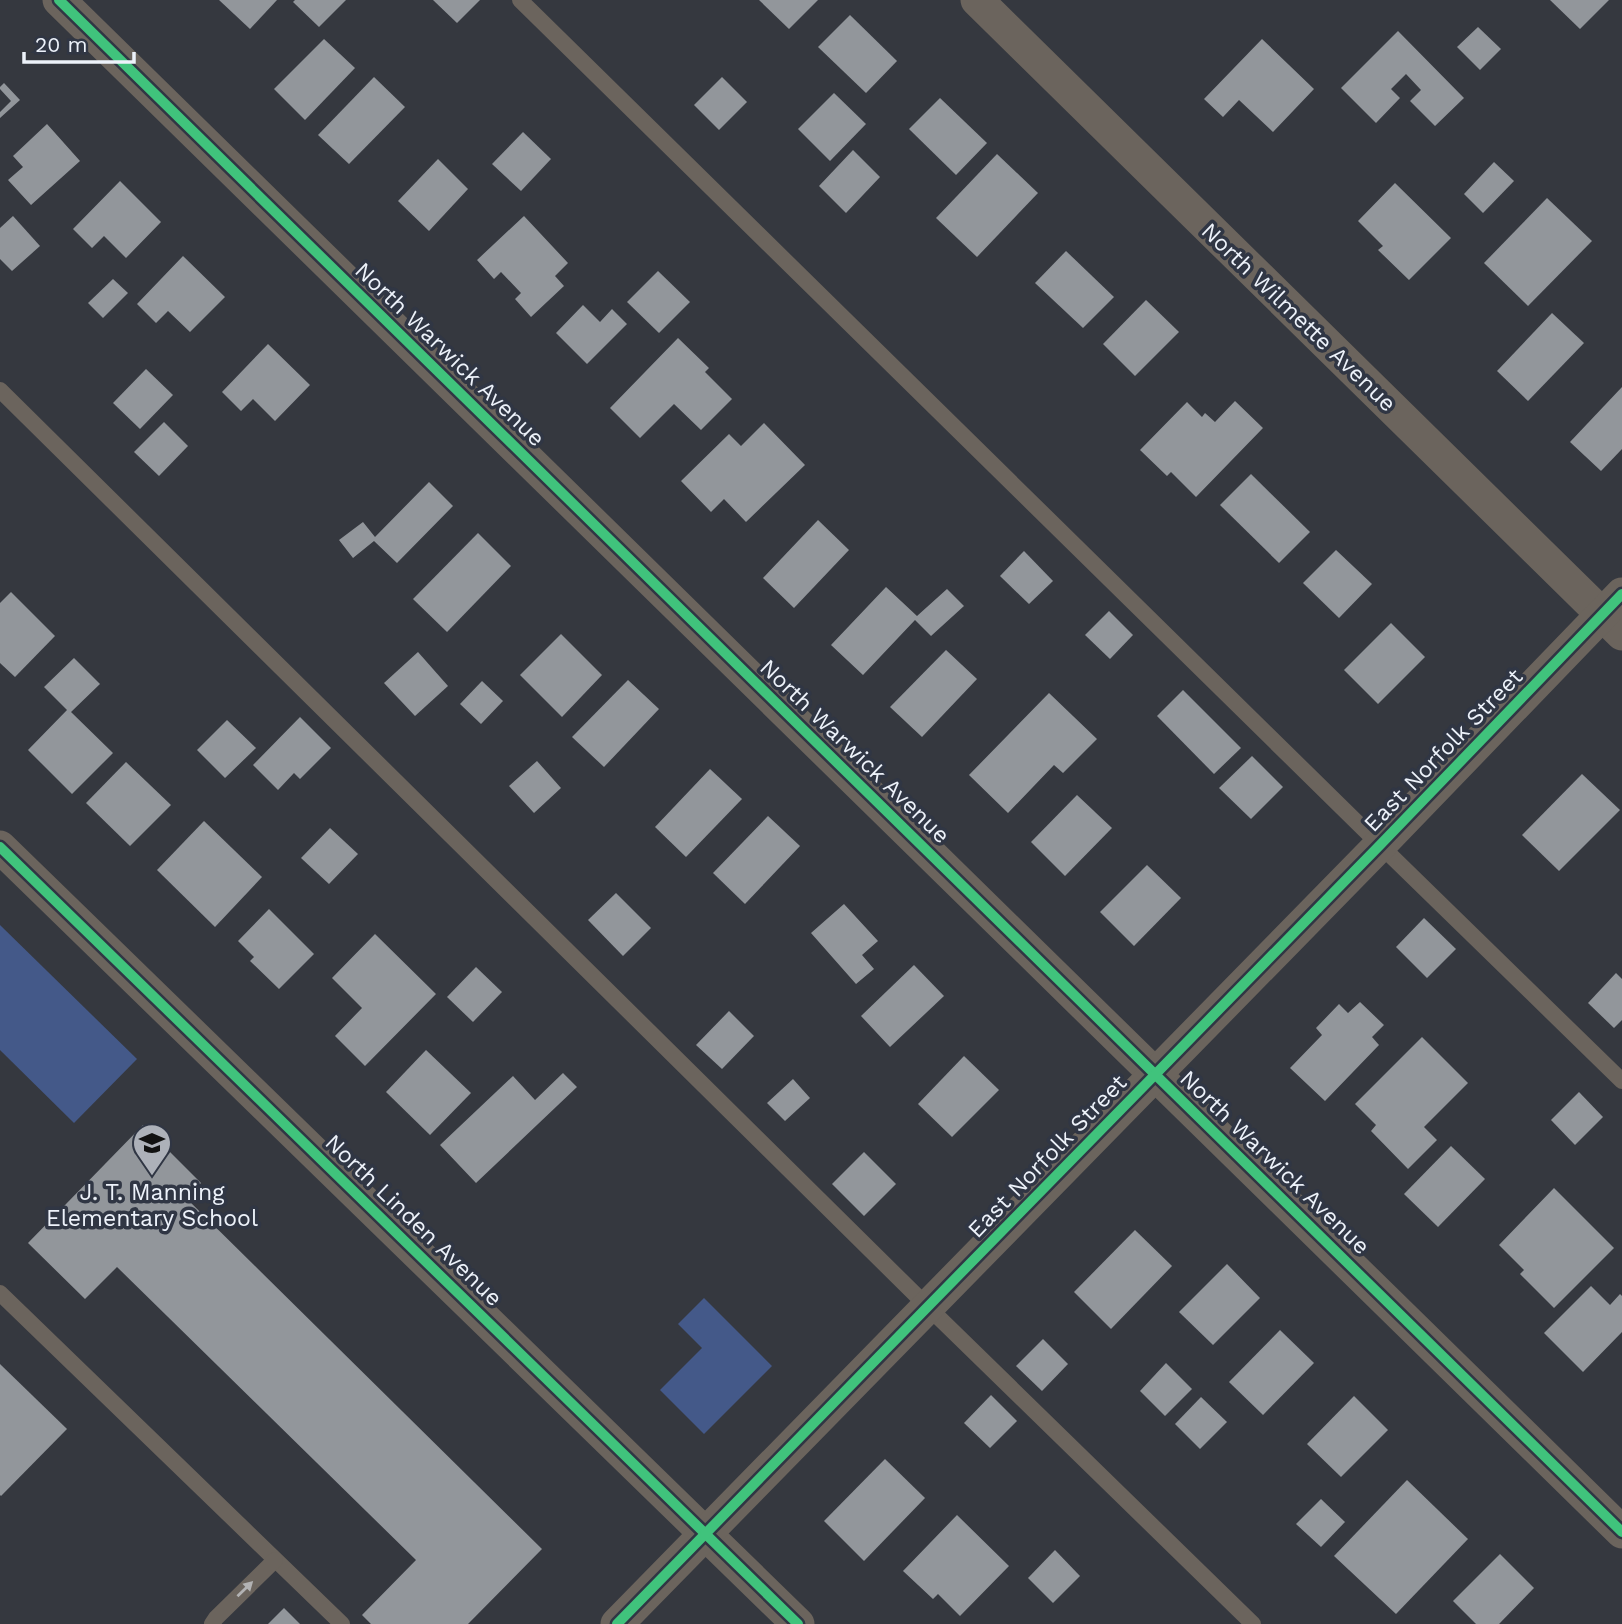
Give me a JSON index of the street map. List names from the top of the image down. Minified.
{"streets":{"street":["North Wilmette Avenue","North Warwick Avenue","East Norfolk Street","North Linden Avenue"]},"crossings":[["North Wilmette Avenue","East Norfolk Street"],["North Warwick Avenue","East Norfolk Street"],["East Norfolk Street","North Linden Avenue"]],"places":{"school or university":["J. T. Manning Elementary School"]},"scale_bar":"20 m"}
